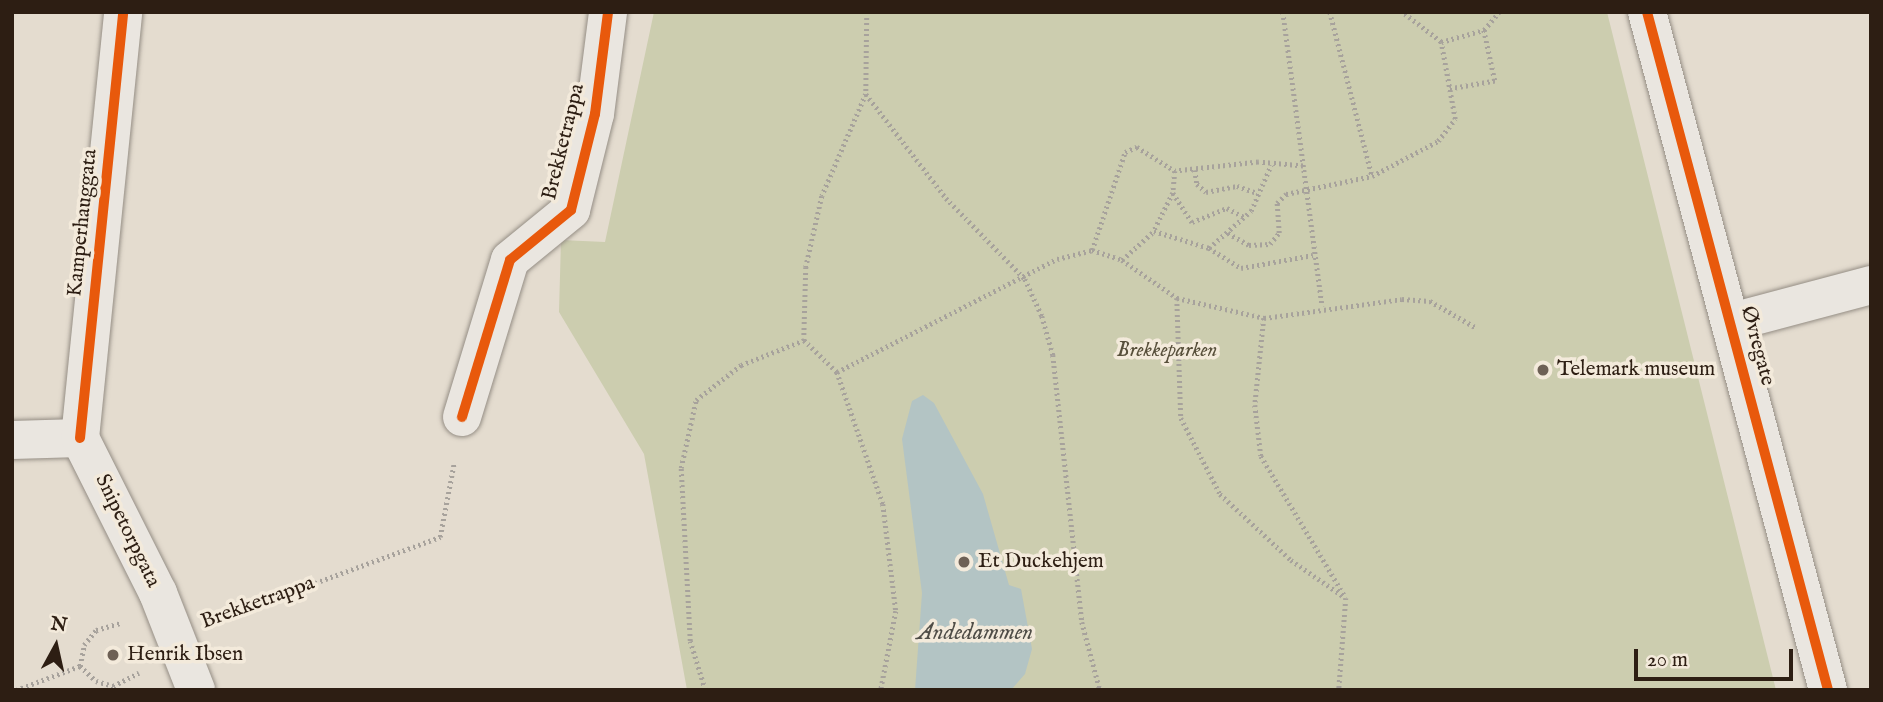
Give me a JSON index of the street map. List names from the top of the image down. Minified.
{"streets":{"street":["Brekketrappa","Kamperhauggata","Øvregate","Snipetorpgata"]},"crossings":[["Brekketrappa","Snipetorpgata"],["Kamperhauggata","Snipetorpgata"]],"water":["Andedammen"],"parks":["Brekkeparken"],"places":["Telemark museum","Et Duckehjem","Henrik Ibsen"],"scale_bar":"20 m","north":"top"}
